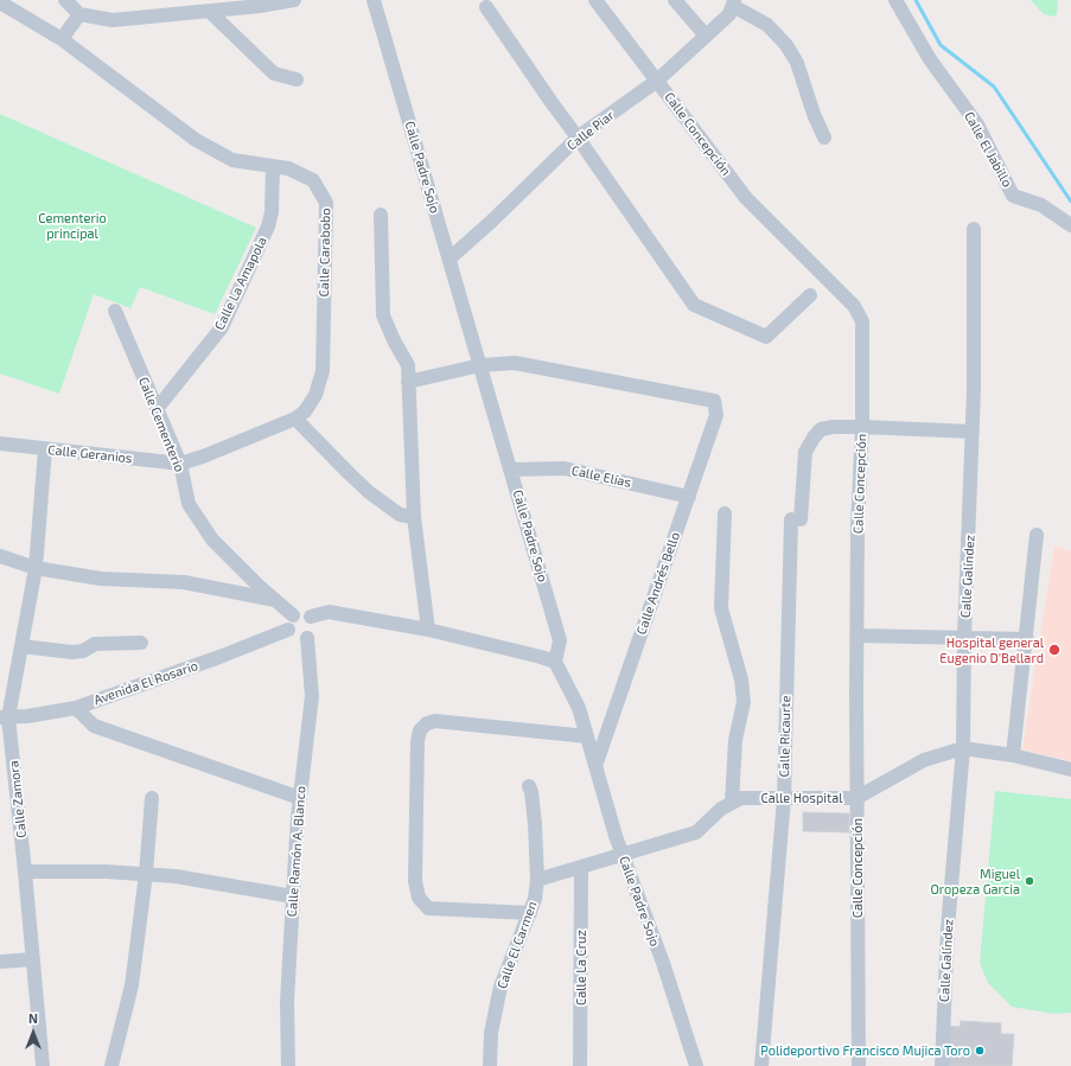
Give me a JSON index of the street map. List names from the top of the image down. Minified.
{"streets":{"street":["Calle Piar","Calle Concepción","Calle El Jabillo","Calle Padre Sojo","Calle Carabobo","Calle La Amapola","Calle Cementerio","Calle Geranios","Calle Elías","Calle Galíndez","Calle Andrés Bello","Avenida El Rosario","Calle Ricaurte","Calle Hospital","Calle Zamora","Calle Ramón A. Blanco","Calle El Carmen","Calle La Cruz"]},"crossings":[["Calle Piar","Calle Concepción"],["Calle Piar","Calle Padre Sojo"],["Calle Concepción","Calle Ricaurte"],["Calle Concepción","Calle Hospital"],["Calle Padre Sojo","Calle Elías"],["Calle Padre Sojo","Calle Andrés Bello"],["Calle Padre Sojo","Calle Hospital"],["Calle Carabobo","Calle La Amapola"],["Calle Carabobo","Calle Cementerio"],["Calle Carabobo","Calle Geranios"],["Calle La Amapola","Calle Cementerio"],["Calle Cementerio","Calle Geranios"],["Calle Cementerio","Avenida El Rosario"],["Calle Cementerio","Calle Ramón A. Blanco"],["Calle Geranios","Calle Zamora"],["Calle Elías","Calle Andrés Bello"],["Calle Galíndez","Calle Ricaurte"],["Calle Galíndez","Calle Hospital"],["Avenida El Rosario","Calle Zamora"],["Avenida El Rosario","Calle Ramón A. Blanco"],["Calle Ricaurte","Calle Hospital"],["Calle Hospital","Calle El Carmen"],["Calle Hospital","Calle La Cruz"]],"parks":["Cementerio principal"],"places":["Hospital general Eugenio D'Bellard","Miguel Oropeza Garcia","Polideportivo Francisco Mujica Toro"],"north":"top"}
